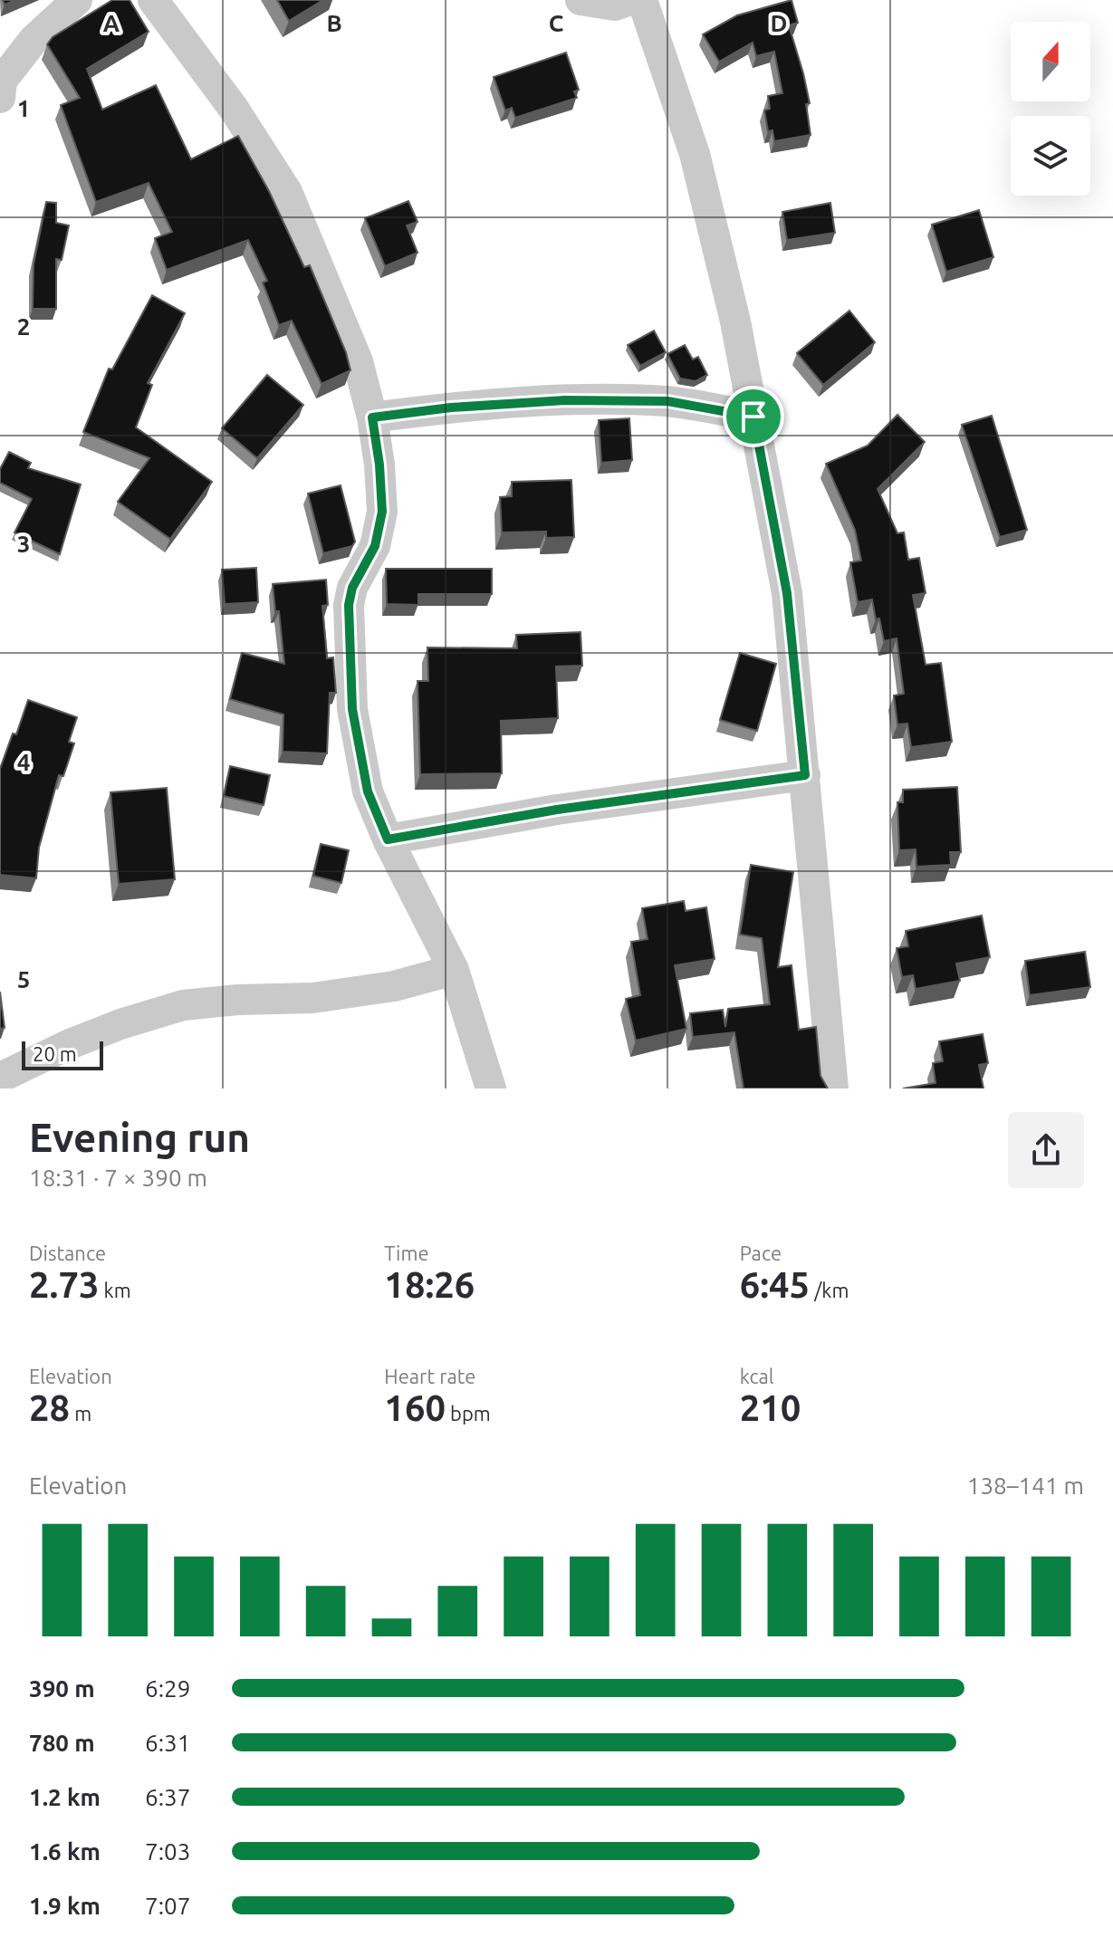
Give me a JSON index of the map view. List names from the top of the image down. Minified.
{"scale_bar":"20 m","north":"top","page":{"scale":"20 m","heading":["Evening run","18:31 · 7 × 390 m"],"stats":[["Distance","2.73 km"],["Time","18:26"],["Pace","6:45 /km"],["Elevation","28 m"],["Heart rate","160 bpm"],["kcal","210"]],"chart":["Elevation","138–141 m"],"list":[{"name":"390 m","note":"6:29"},{"name":"780 m","note":"6:31"},{"name":"1.2 km","note":"6:37"},{"name":"1.6 km","note":"7:03"},{"name":"1.9 km","note":"7:07"}]},"grid":{"columns":["A","B","C","D"],"rows":["1","2","3","4","5"]}}
